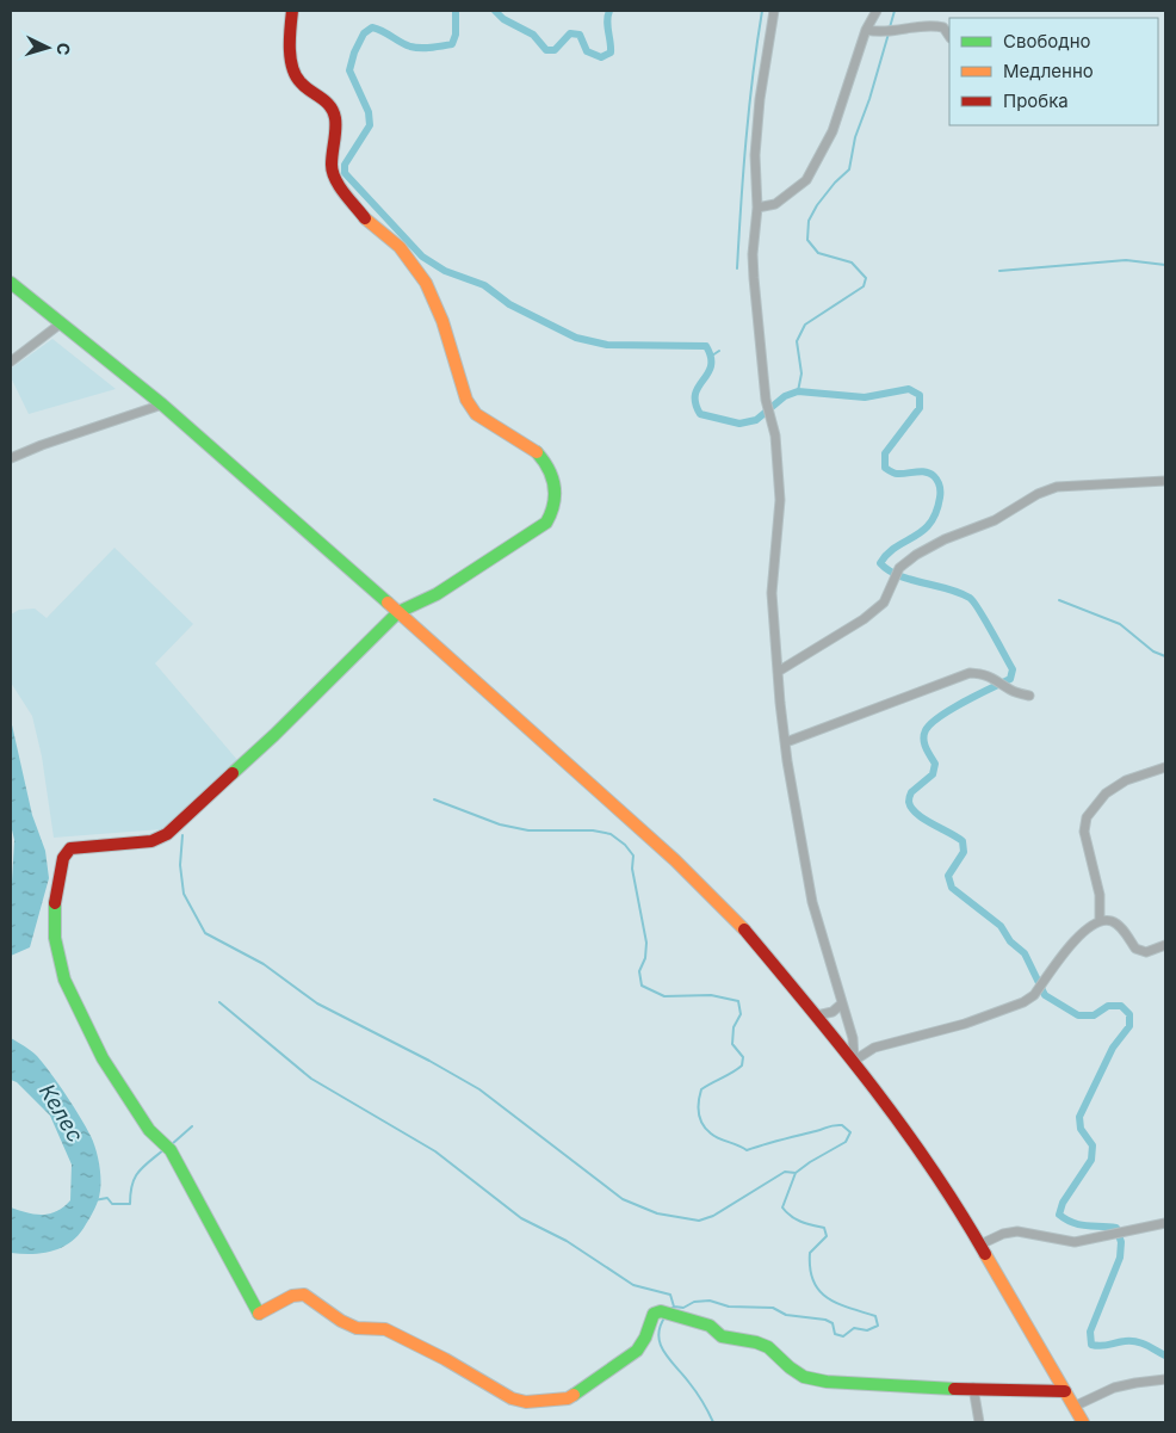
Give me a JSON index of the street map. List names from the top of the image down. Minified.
{"water":["Келес"],"legend":["Свободно","Медленно","Пробка"],"north":"right"}
